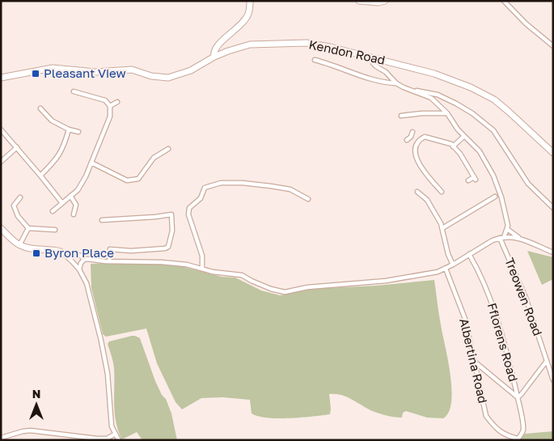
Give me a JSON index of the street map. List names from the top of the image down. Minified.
{"streets":{"main road":["Kendon Road"],"street":["Treowen Road","Fflorens Road","Albertina Road"]},"crossings":[["Fflorens Road","Albertina Road"]],"places":{"transit":["Pleasant View","Byron Place"]},"north":"top"}
